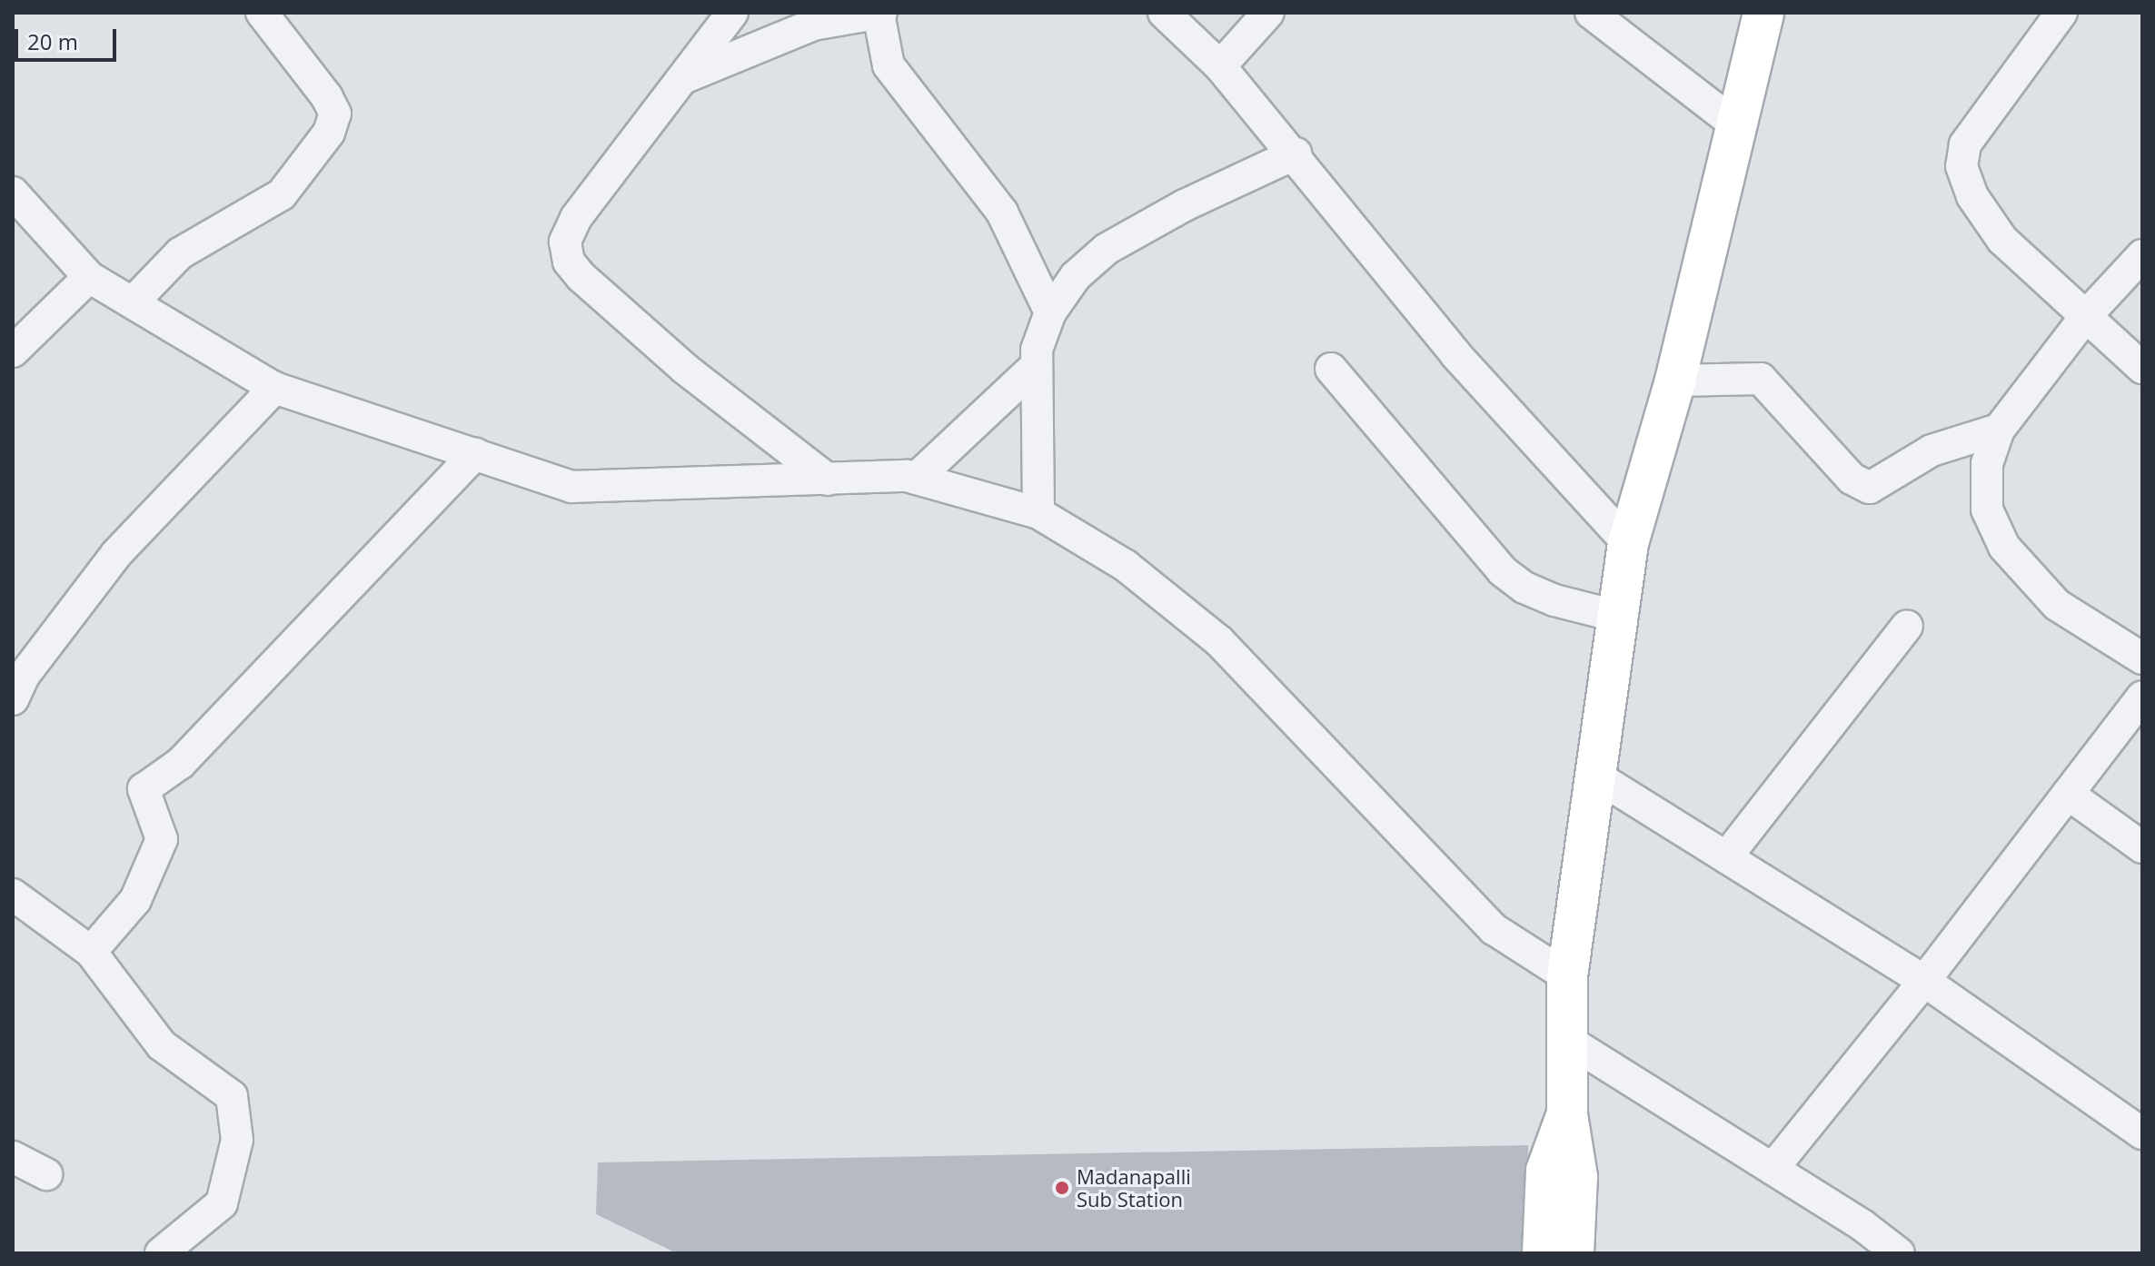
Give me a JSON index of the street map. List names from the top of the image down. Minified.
{"places":["Madanapalli Sub Station"],"scale_bar":"20 m"}
